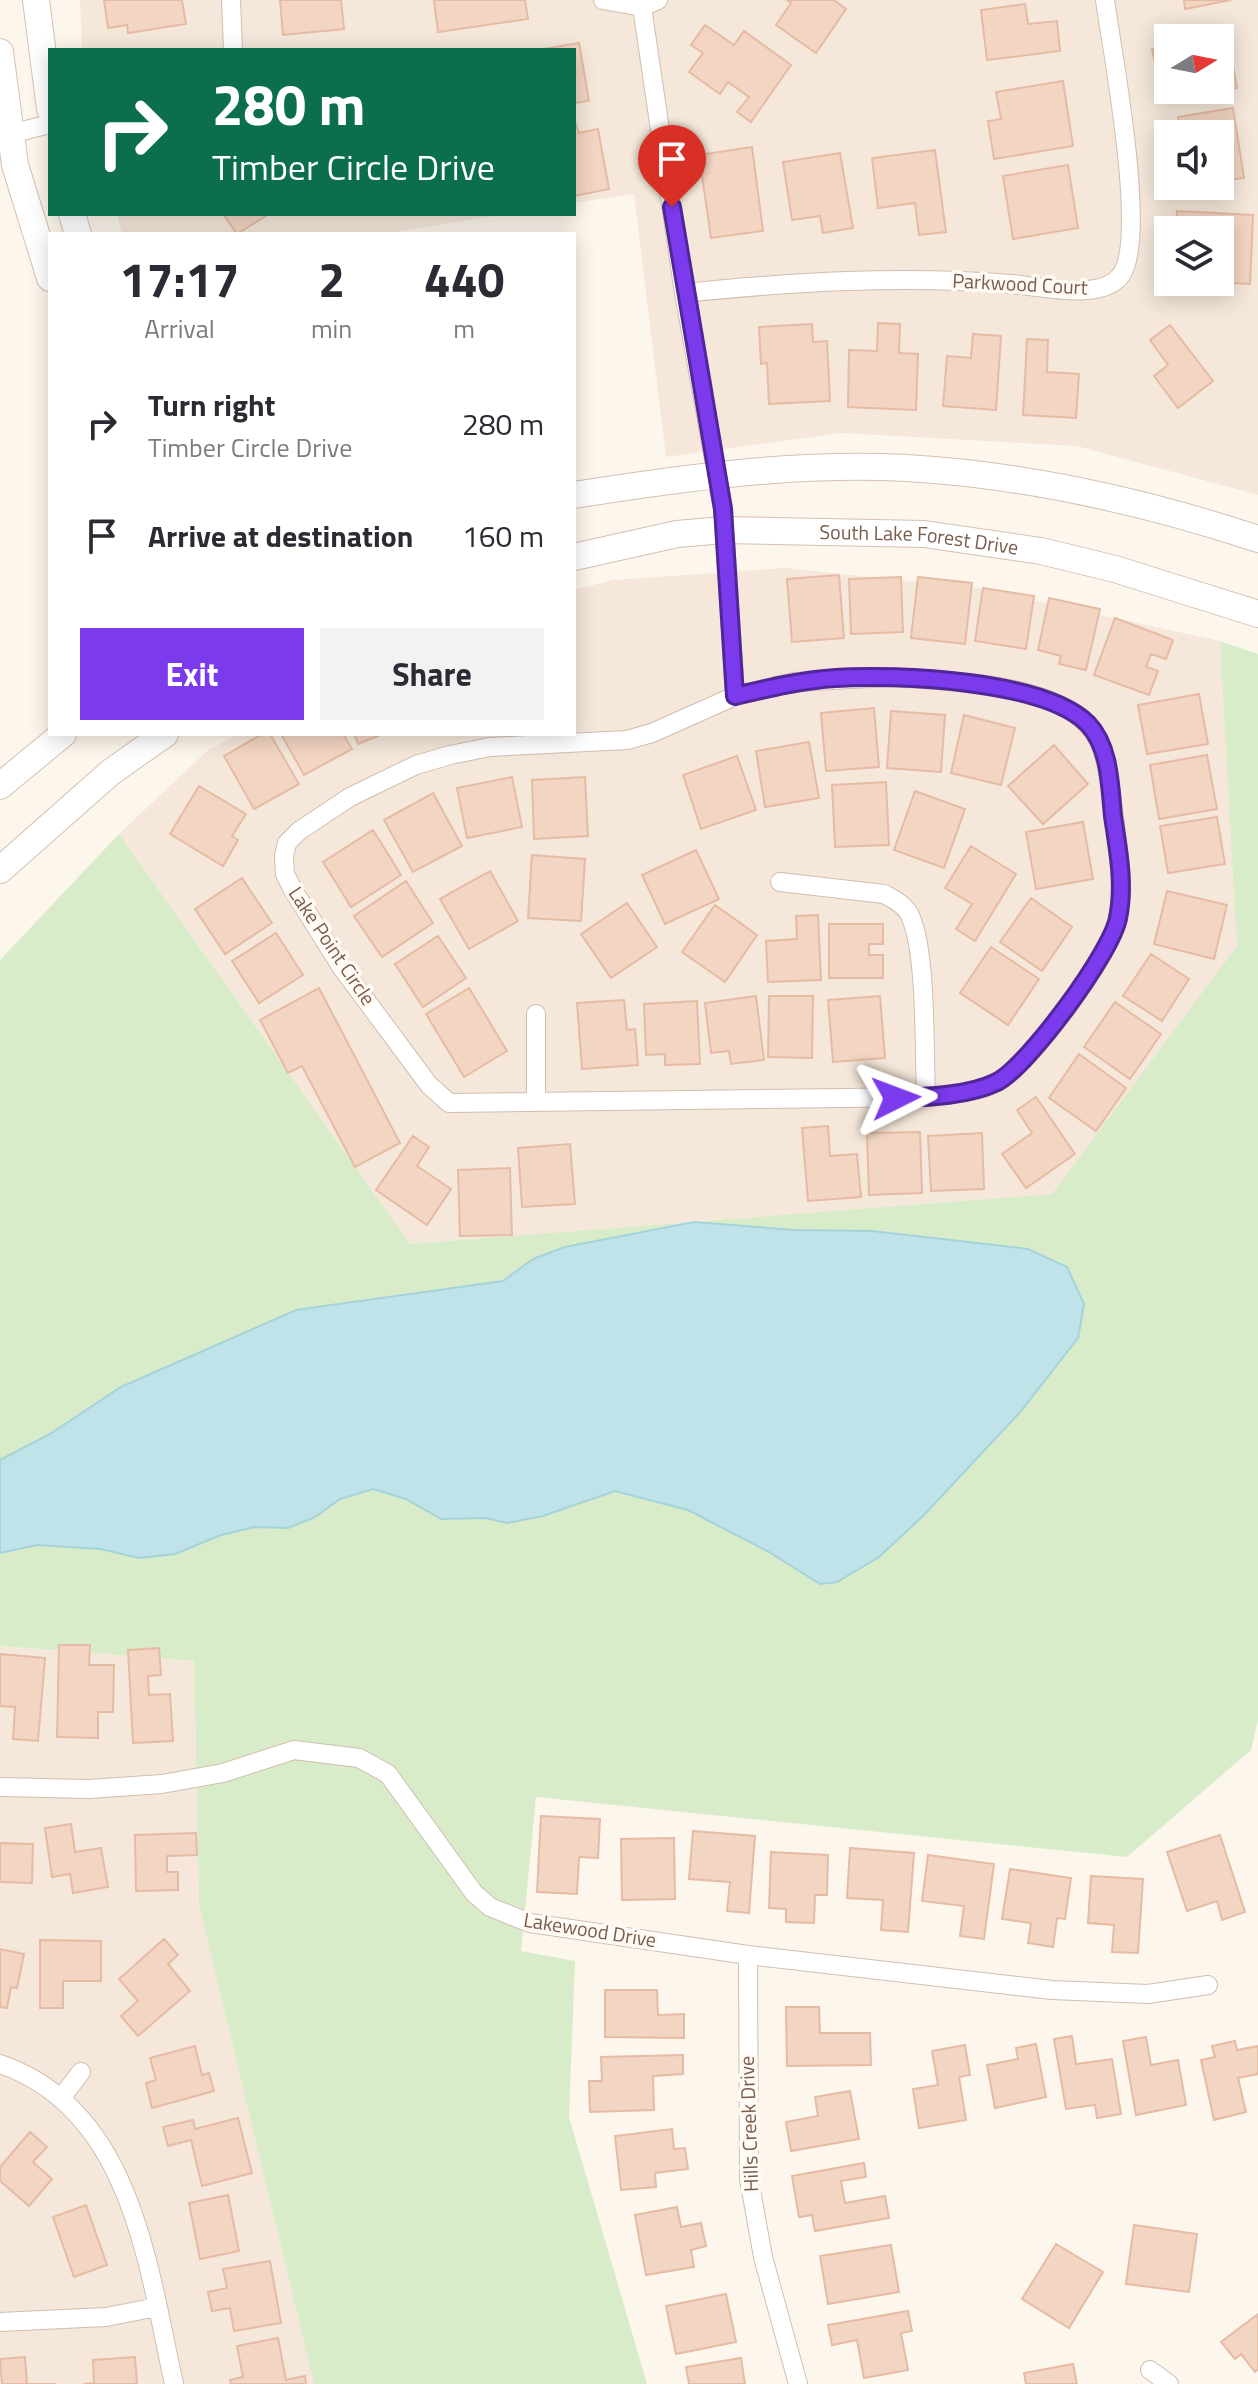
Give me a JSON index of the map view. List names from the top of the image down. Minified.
{"streets":{"main road":["South Lake Forest Drive"],"street":["Parkwood Court","Lake Point Circle","Lakewood Drive","Hills Creek Drive"]},"crossings":[["Lakewood Drive","Hills Creek Drive"]],"north":"right","page":{"turn":["280 m","Timber Circle Drive"],"eta":["17:17","Arrival","2","min","440","m"],"list":[{"name":"Turn right","note":"Timber Circle Drive","value":"280 m"},{"name":"Arrive at destination","value":"160 m"}],"buttons":["Exit","Share"]}}
